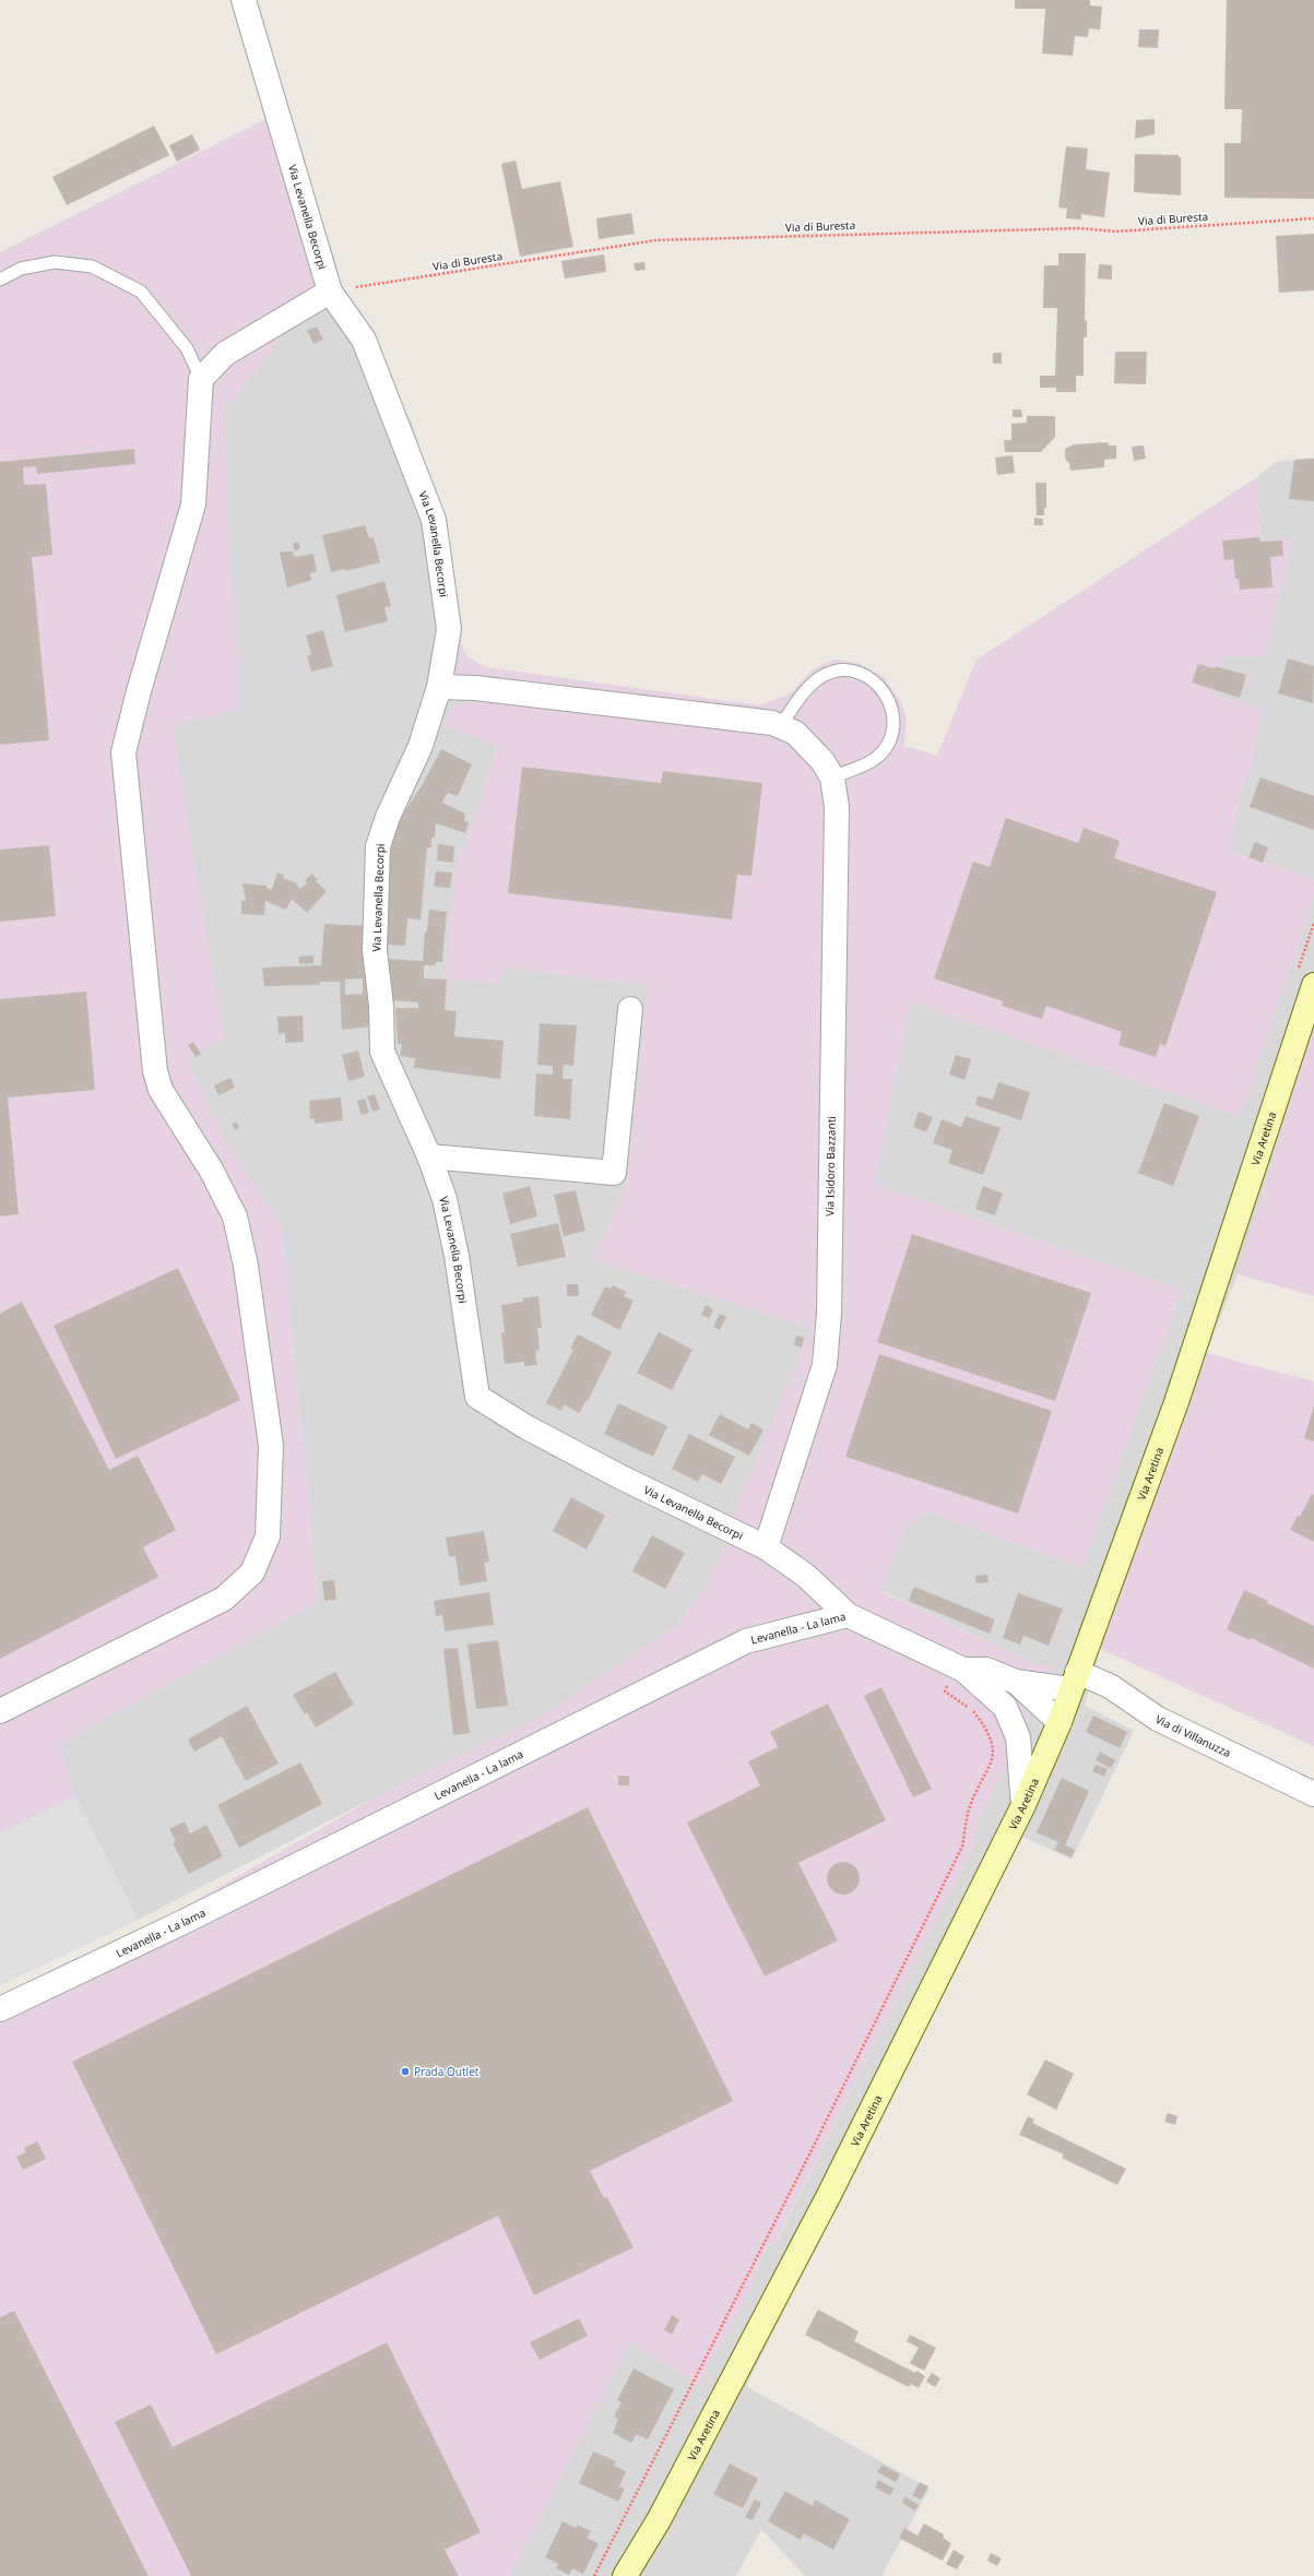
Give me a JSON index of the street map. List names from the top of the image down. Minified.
{"streets":{"street":["Via Levanella Becorpi","Via Aretina","Via Isidoro Bazzanti","Levanella - La lama","Via di Villanuzza"],"path":["Via di Buresta"]},"crossings":[["Via Levanella Becorpi","Via di Buresta"],["Via Levanella Becorpi","Via Isidoro Bazzanti"],["Via Levanella Becorpi","Levanella - La lama"],["Via Aretina","Via di Villanuzza"]],"places":["Prada Outlet"]}
